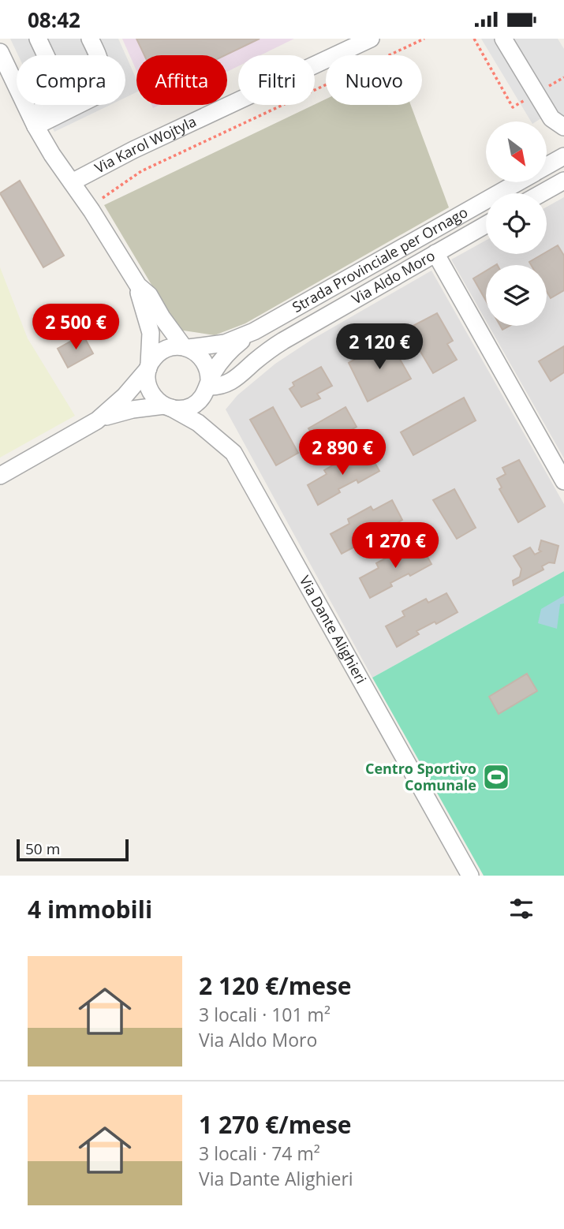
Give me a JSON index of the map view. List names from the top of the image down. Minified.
{"streets":{"street":["Via Karol Wojtyla","Strada Provinciale per Ornago","Via Aldo Moro","Via Dante Alighieri"]},"crossings":[["Strada Provinciale per Ornago","Via Aldo Moro"],["Strada Provinciale per Ornago","Via Dante Alighieri"],["Via Aldo Moro","Via Dante Alighieri"]],"places":{"sports":["Centro Sportivo Comunale"]},"scale_bar":"50 m","north":"bottom right","page":{"status":"08:42","chip":["Compra","Affitta","Filtri","Nuovo"],"price":["2 500 €","2 120 €","2 890 €","1 270 €"],"scale":"50 m","heading":"4 immobili","list":[{"name":"2 120 €/mese","note":"3 locali · 101 m² · Via Aldo Moro"},{"name":"1 270 €/mese","note":"3 locali · 74 m² · Via Dante Alighieri"}]}}
